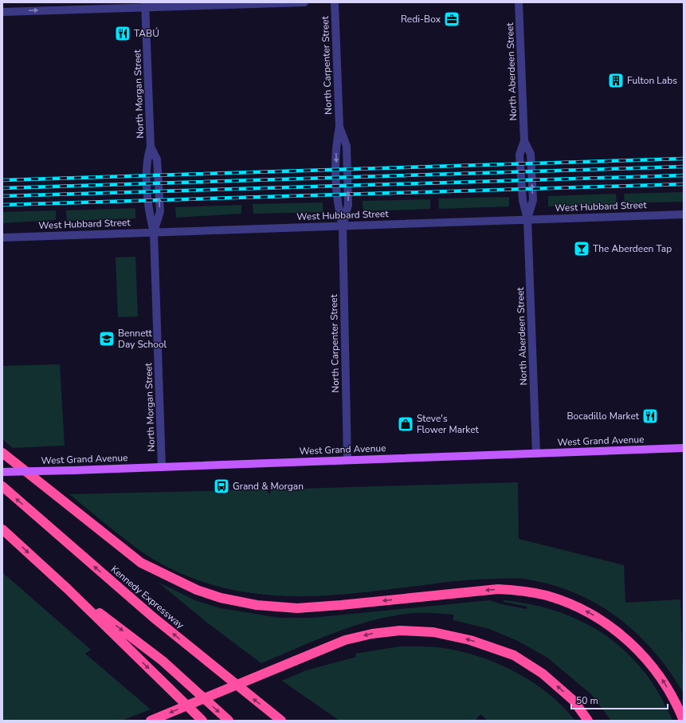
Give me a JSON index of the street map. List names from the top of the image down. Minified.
{"streets":{"highway":["Kennedy Expressway"],"main road":["West Grand Avenue"],"street":["North Carpenter Street","North Aberdeen Street","North Morgan Street","West Hubbard Street"]},"crossings":[["North Carpenter Street","West Hubbard Street"],["North Carpenter Street","West Grand Avenue"],["North Aberdeen Street","West Hubbard Street"],["North Aberdeen Street","West Grand Avenue"],["North Morgan Street","West Hubbard Street"],["North Morgan Street","West Grand Avenue"]],"places":{"office":["Redi-Box"],"restaurant":["TABÚ","Bocadillo Market"],"building":["Fulton Labs"],"bar":["The Aberdeen Tap"],"school or university":["Bennett Day School"],"shop":["Steve's Flower Market"],"bus stop":["Grand & Morgan"]},"scale_bar":"50 m"}
